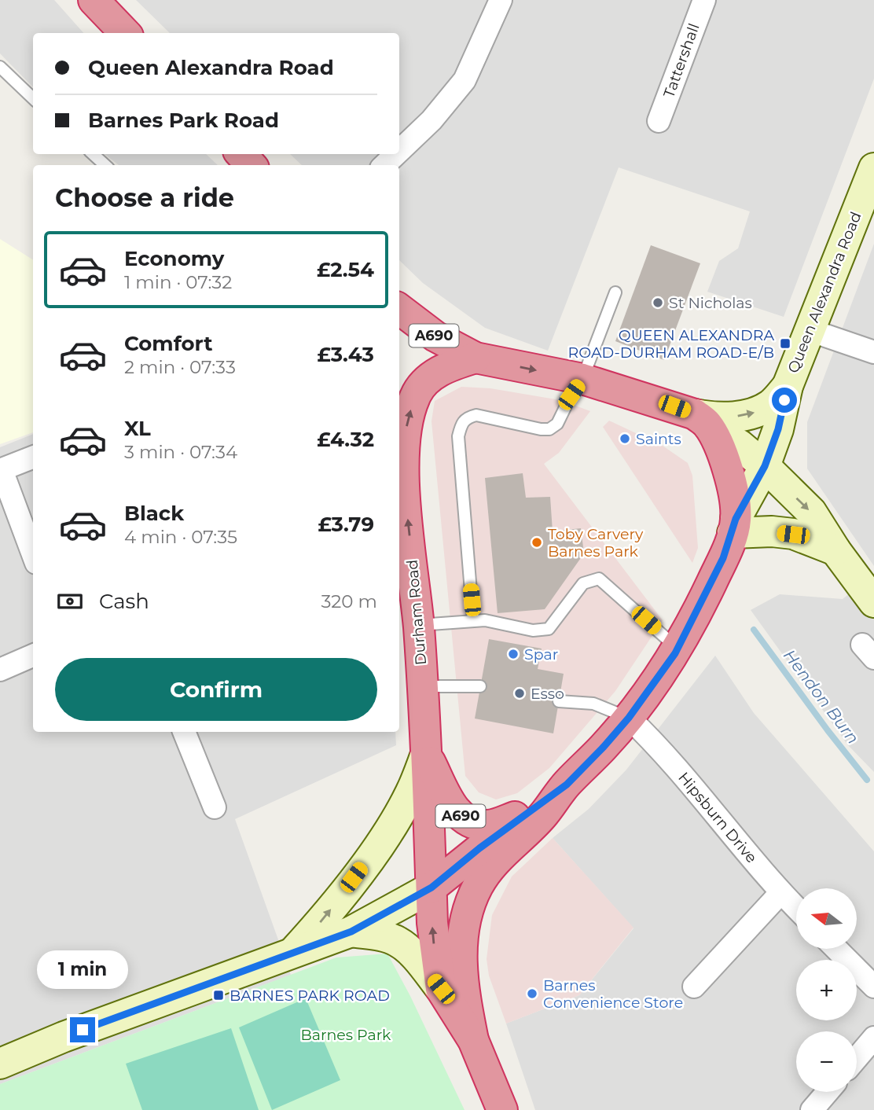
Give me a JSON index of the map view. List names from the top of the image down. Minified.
{"streets":{"highway":["A690","Durham Road"],"street":["Tattershall","Queen Alexandra Road","Hipsburn Drive"]},"crossings":[["Queen Alexandra Road","Durham Road"],["A690","Durham Road"],["Durham Road","Hipsburn Drive"]],"water":["Hendon Burn"],"parks":["Barnes Park"],"places":{"other":["St Nicholas","Saints","Toby Carvery Barnes Park","Spar","Esso","Barnes Convenience Store"],"transit":["QUEEN ALEXANDRA ROAD-DURHAM ROAD-E/B","BARNES PARK ROAD"]},"north":"left","page":{"banner":["Queen Alexandra Road","Barnes Park Road"],"heading":"Choose a ride","list":[{"name":"Economy","note":"1 min · 07:32","value":"£2.54"},{"name":"Comfort","note":"2 min · 07:33","value":"£3.43"},{"name":"XL","note":"3 min · 07:34","value":"£4.32"},{"name":"Black","note":"4 min · 07:35","value":"£3.79"}],"pay":["Cash","320 m"],"buttons":"Confirm","map_buttons":["+","−"],"bubble":"1 min"}}
